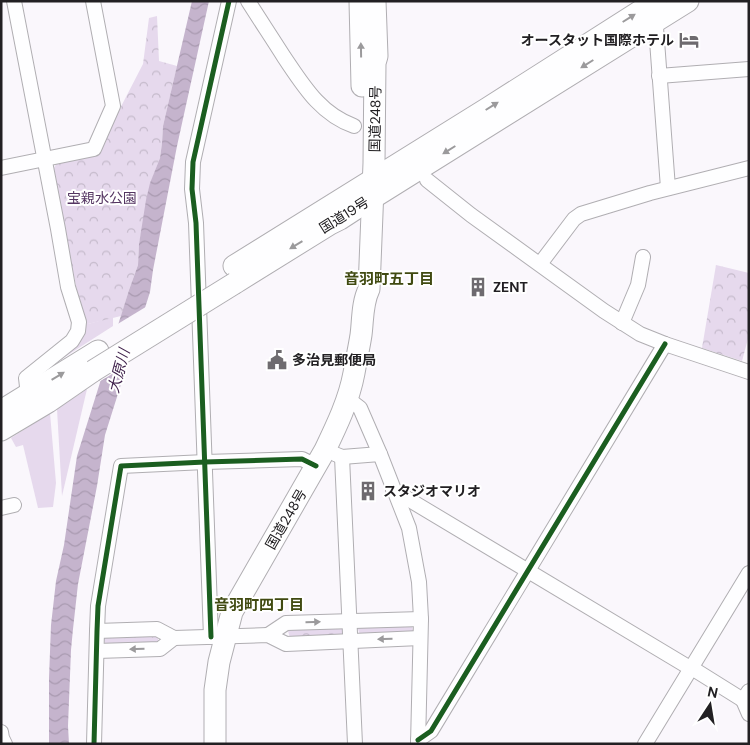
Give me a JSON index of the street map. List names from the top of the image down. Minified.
{"streets":{"highway":["国道248号","国道19号"]},"crossings":[["国道248号","国道19号"]],"districts":["音羽町五丁目","音羽町四丁目"],"water":["大原川"],"parks":["宝親水公園"],"places":{"hotel":["オースタット国際ホテル"],"building":["ZENT","スタジオマリオ"],"public building":["多治見郵便局"]},"north":"top"}
